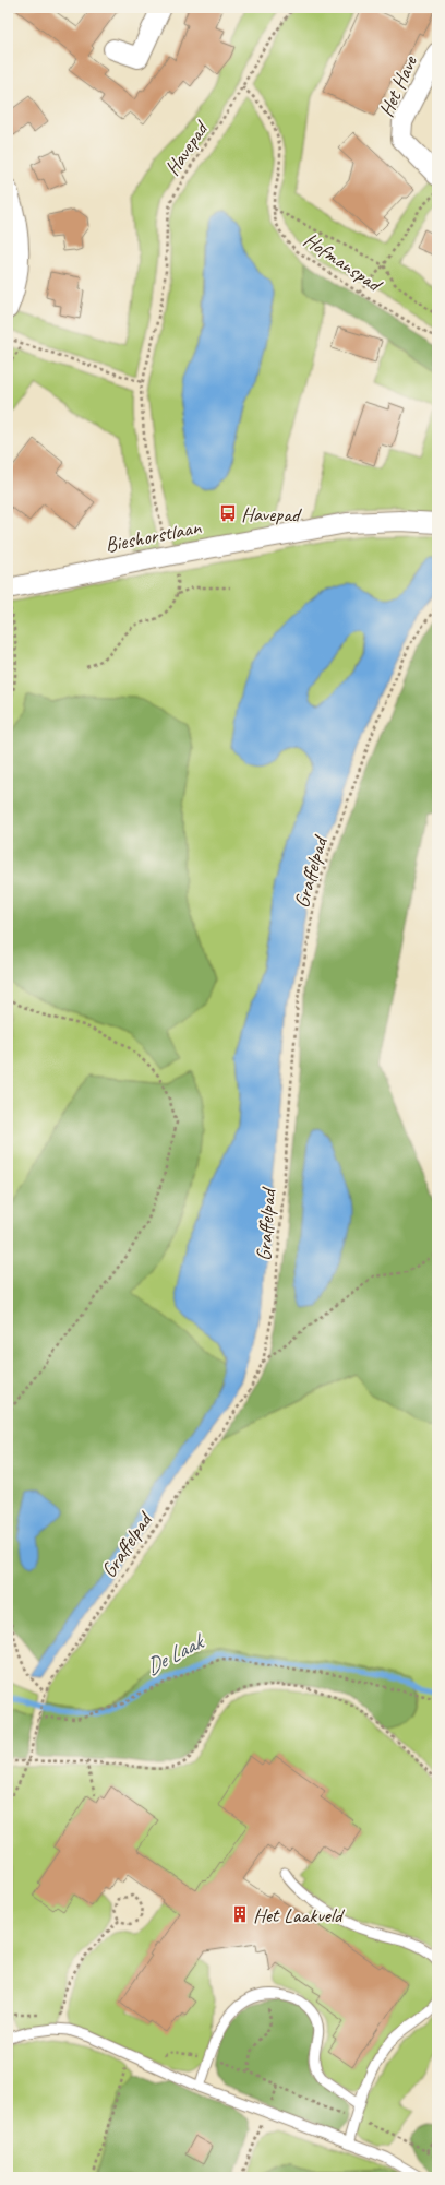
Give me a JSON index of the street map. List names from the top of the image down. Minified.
{"streets":{"street":["Het Have","Bieshorstlaan"],"path":["Havepad","Hofmanspad","Graffelpad"]},"crossings":[["Havepad","Hofmanspad"],["Havepad","Bieshorstlaan"]],"water":["De Laak"],"places":{"bus stop":["Havepad"],"building":["Het Laakveld"]}}
